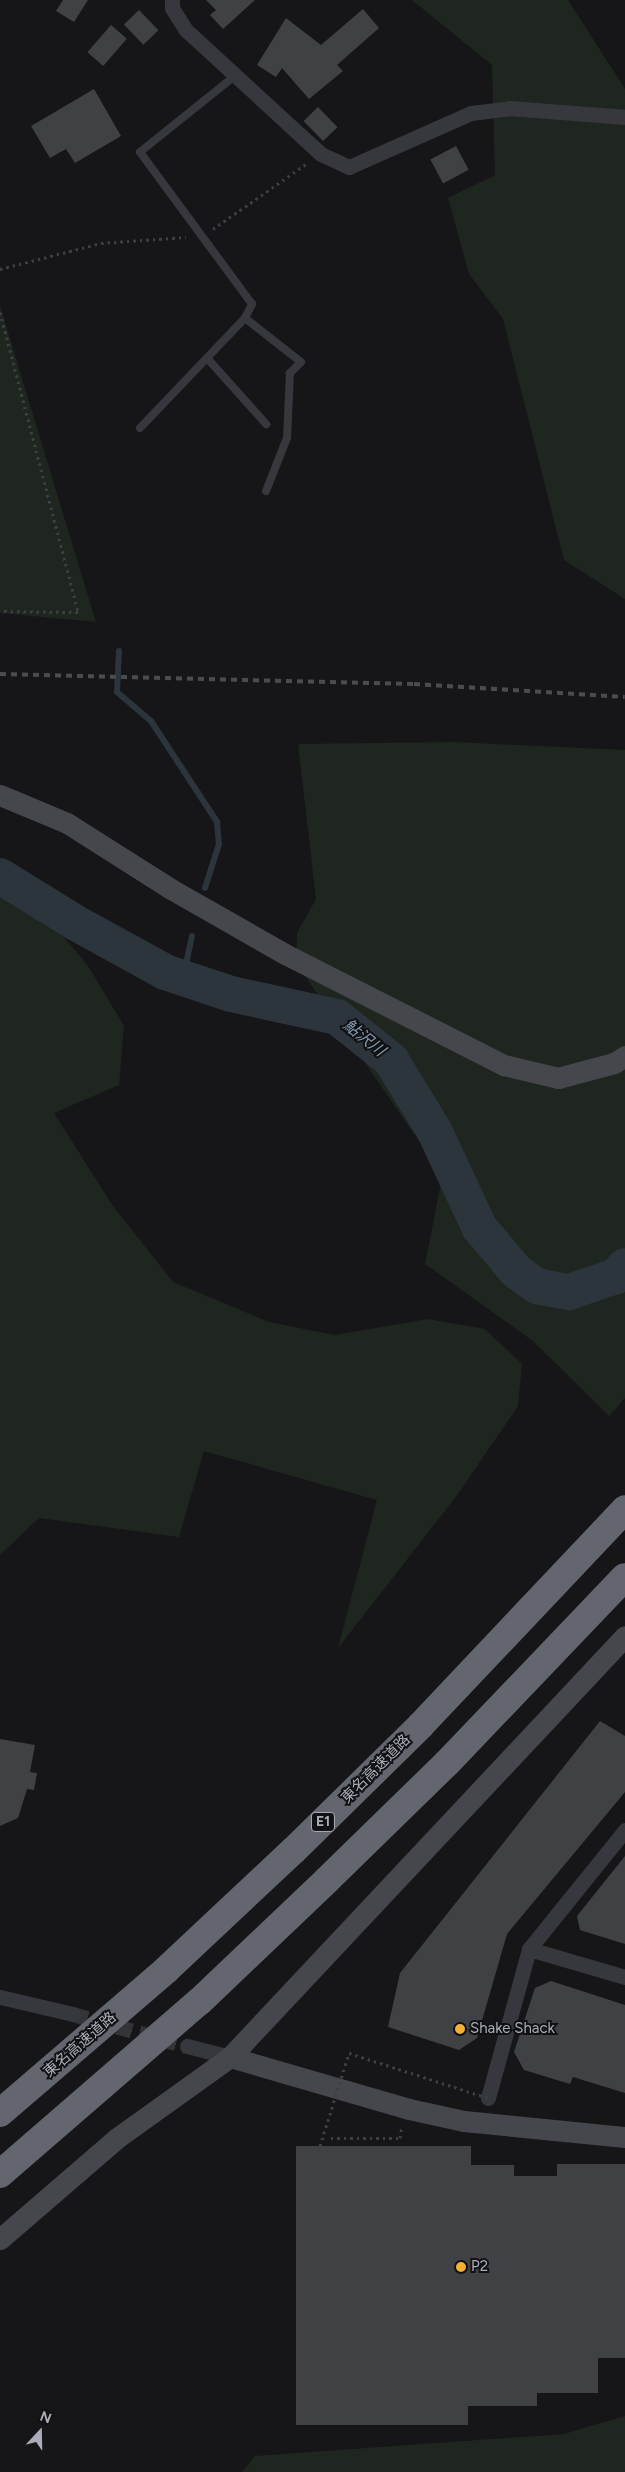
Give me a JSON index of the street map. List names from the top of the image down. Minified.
{"streets":{"highway":["東名高速道路","E1"]},"water":["鮎沢川"],"places":["Shake Shack","P2"],"north":"top"}
